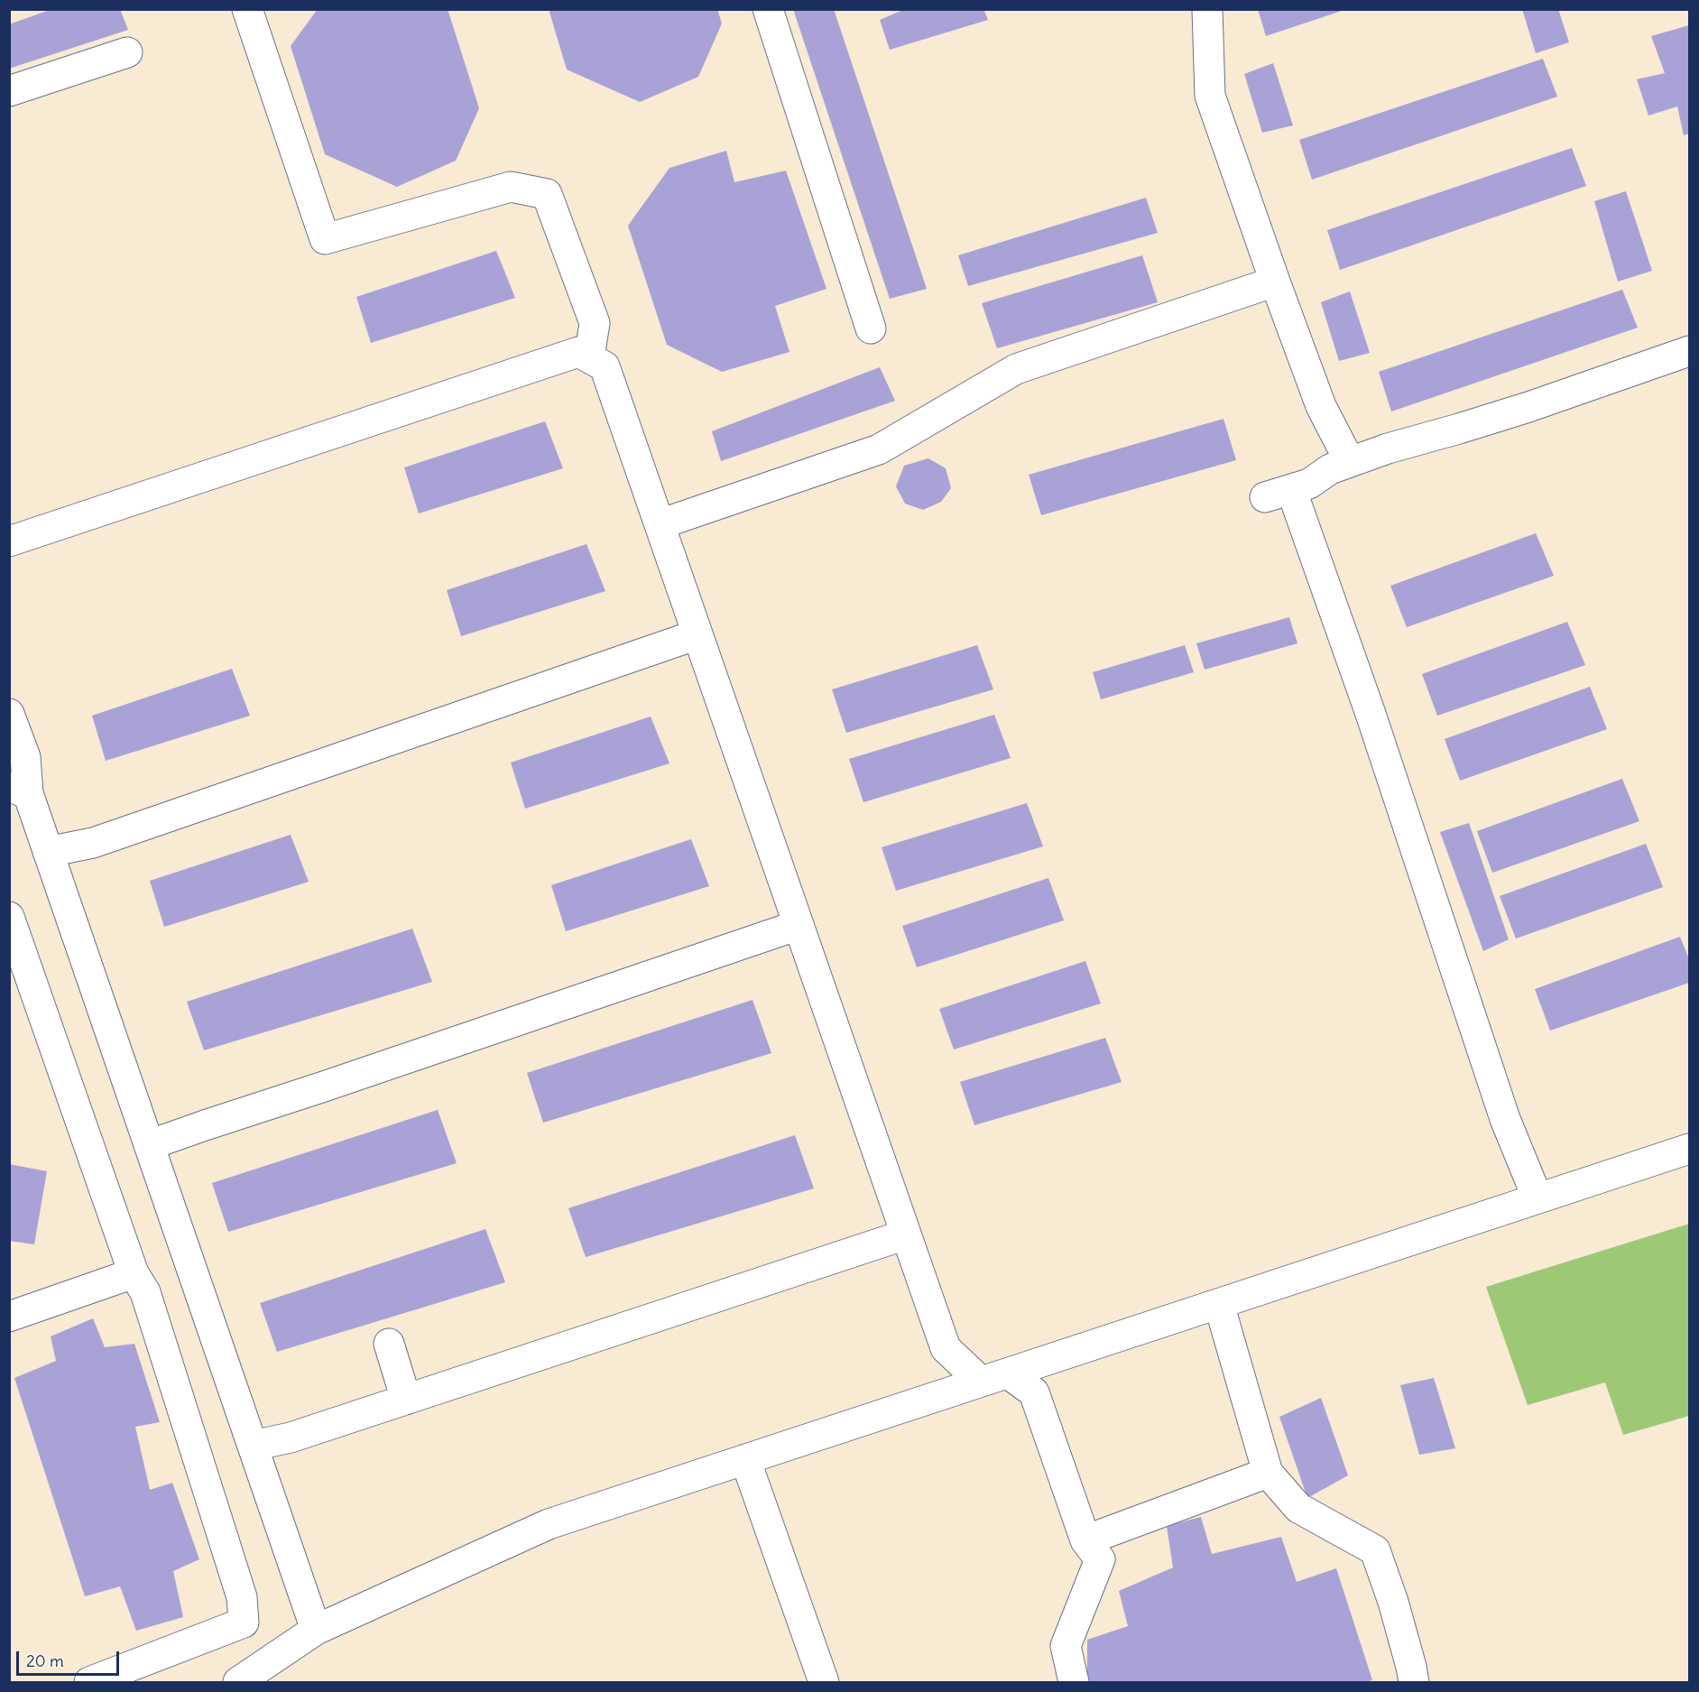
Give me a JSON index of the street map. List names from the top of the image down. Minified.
{"scale_bar":"20 m"}
